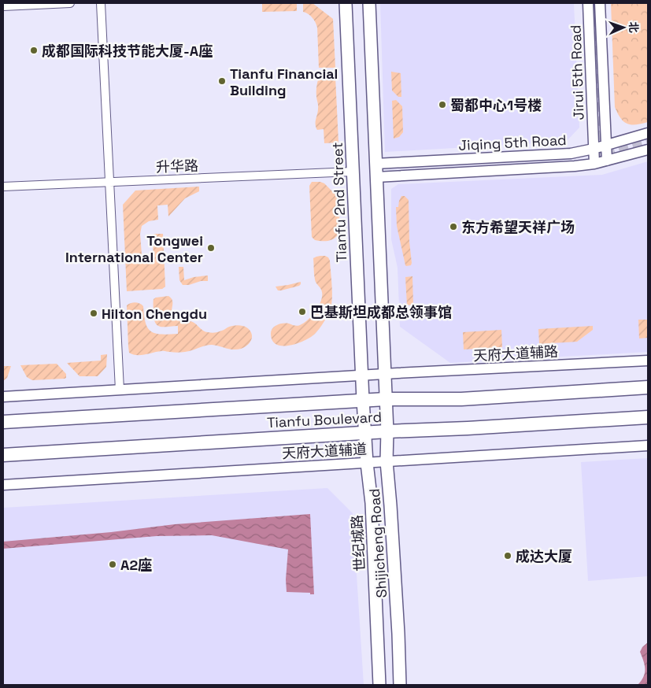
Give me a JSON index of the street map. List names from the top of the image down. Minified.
{"streets":{"main road":["Tianfu 2nd Street","Tianfu Boulevard","世纪城路","Shijicheng Road"],"street":["Jirui 5th Road","Jiqing 5th Road","升华路","天府大道辅路","天府大道辅道"]},"crossings":[["Jirui 5th Road","Jiqing 5th Road"],["升华路","Tianfu 2nd Street"],["Tianfu 2nd Street","Tianfu Boulevard"],["Tianfu 2nd Street","世纪城路"],["Tianfu Boulevard","世纪城路"],["Tianfu Boulevard","Shijicheng Road"],["天府大道辅道","世纪城路"],["天府大道辅道","Shijicheng Road"]],"places":["成都国际科技节能大厦-A座","Tianfu Financial Building","蜀都中心1号楼","东方希望天祥广场","Tongwei International Center","巴基斯坦成都总领事馆","Hilton Chengdu","成达大厦","A2座"],"north":"right"}
